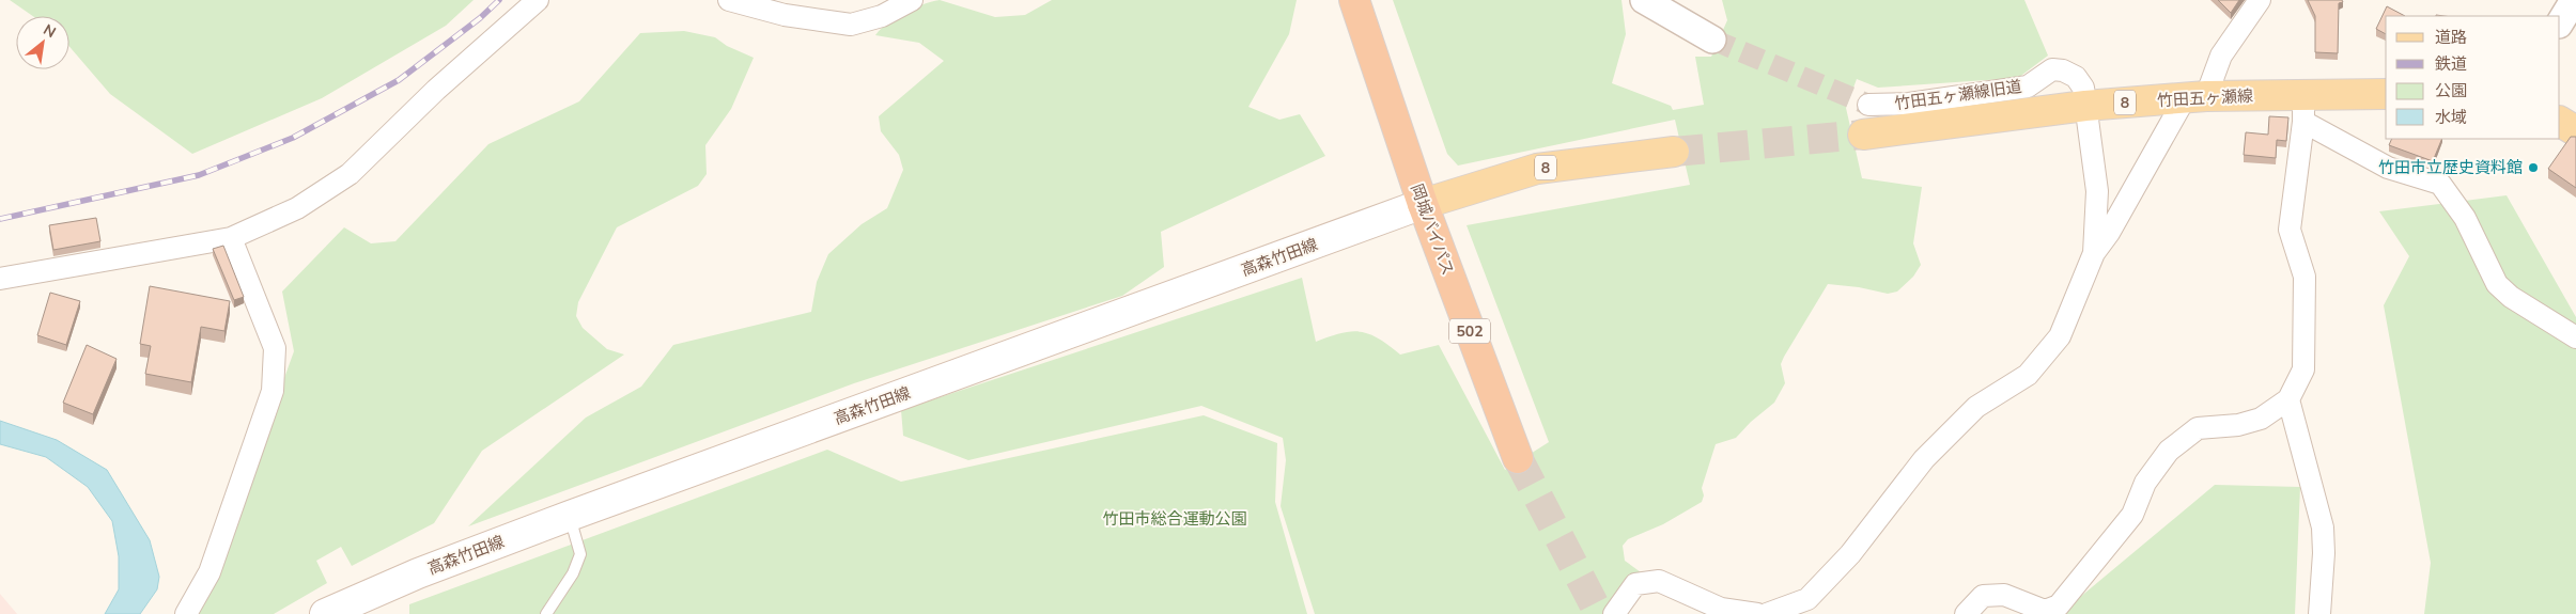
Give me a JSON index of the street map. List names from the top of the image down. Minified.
{"streets":{"highway":["岡城バイパス","502"],"main road":["竹田五ヶ瀬線","8","高森竹田線"],"street":["竹田五ヶ瀬線旧道"]},"crossings":[["竹田五ヶ瀬線旧道","竹田五ヶ瀬線"],["8","岡城バイパス"],["8","高森竹田線"],["岡城バイパス","高森竹田線"]],"parks":["竹田市総合運動公園"],"places":["竹田市立歴史資料館"],"legend":["道路","鉄道","公園","水域"],"north":"top right"}
